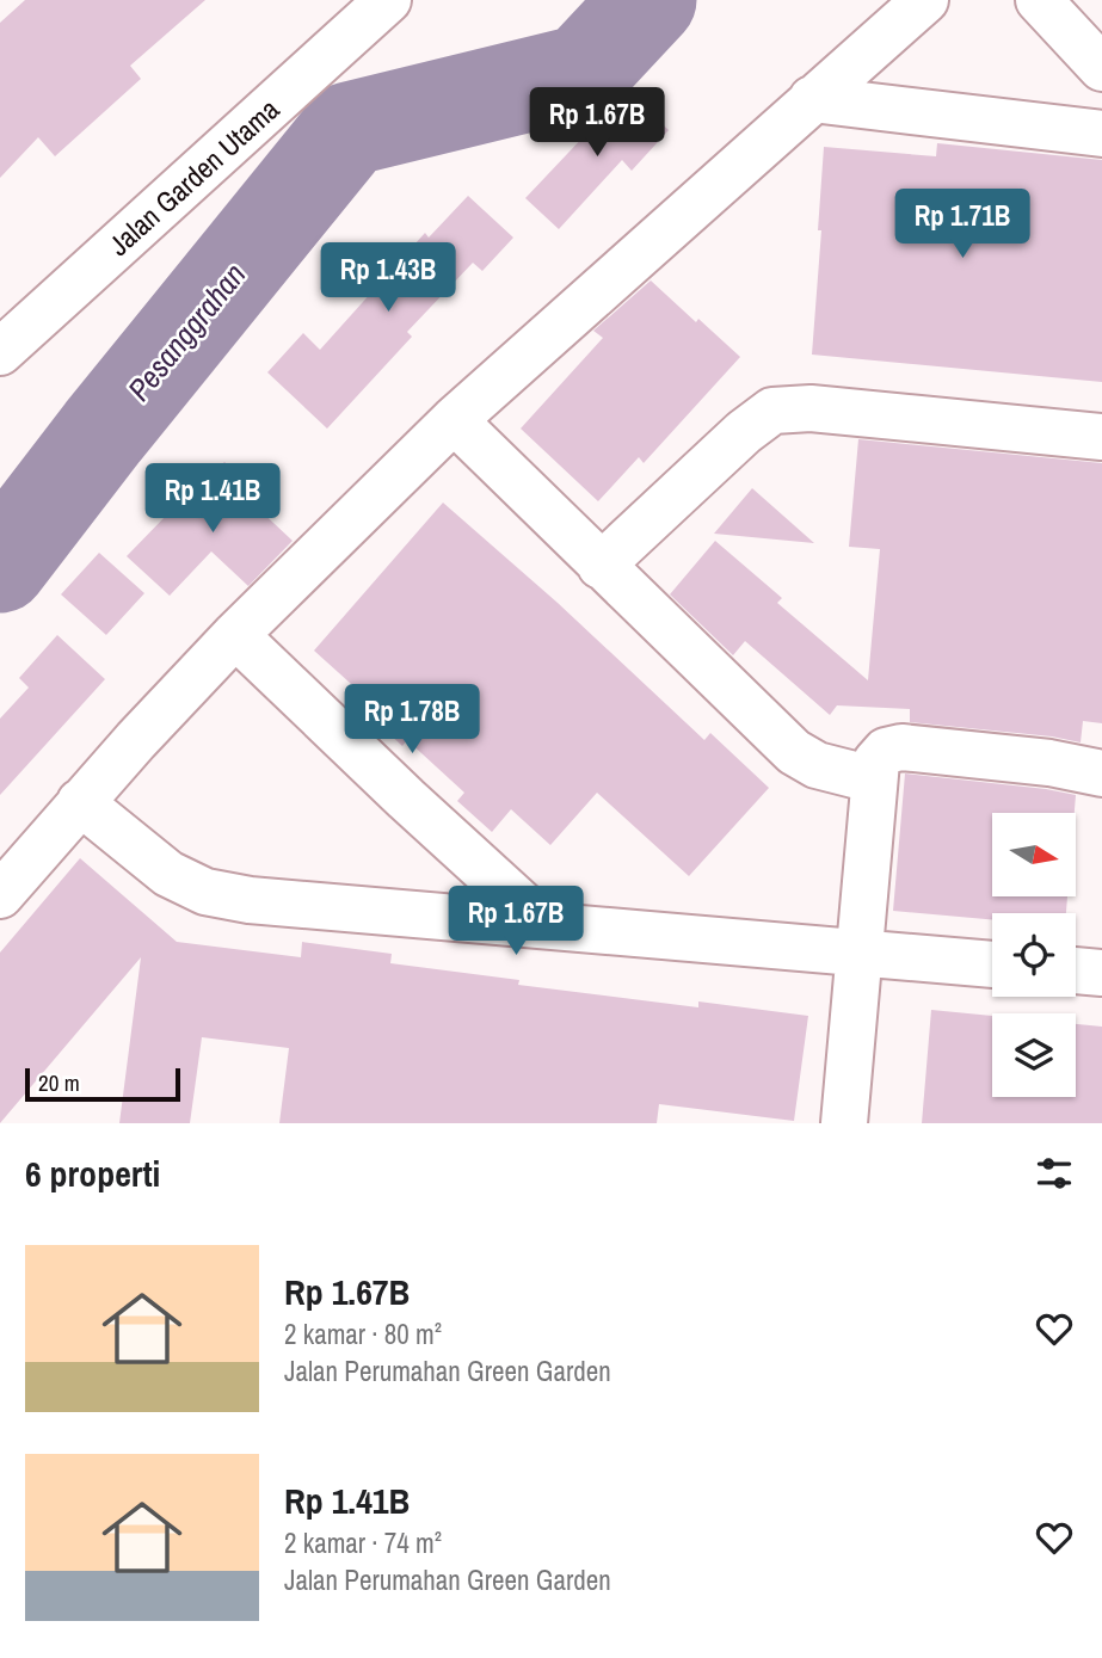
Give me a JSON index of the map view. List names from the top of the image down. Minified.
{"streets":{"street":["Jalan Garden Utama"]},"water":["Pesanggrahan"],"scale_bar":"20 m","north":"right","page":{"price":["Rp 1.67B","Rp 1.71B","Rp 1.43B","Rp 1.41B","Rp 1.78B","Rp 1.67B"],"scale":"20 m","heading":"6 properti","list":[{"name":"Rp 1.67B","note":"2 kamar · 80 m² · Jalan Perumahan Green Garden"},{"name":"Rp 1.41B","note":"2 kamar · 74 m² · Jalan Perumahan Green Garden"}]}}
